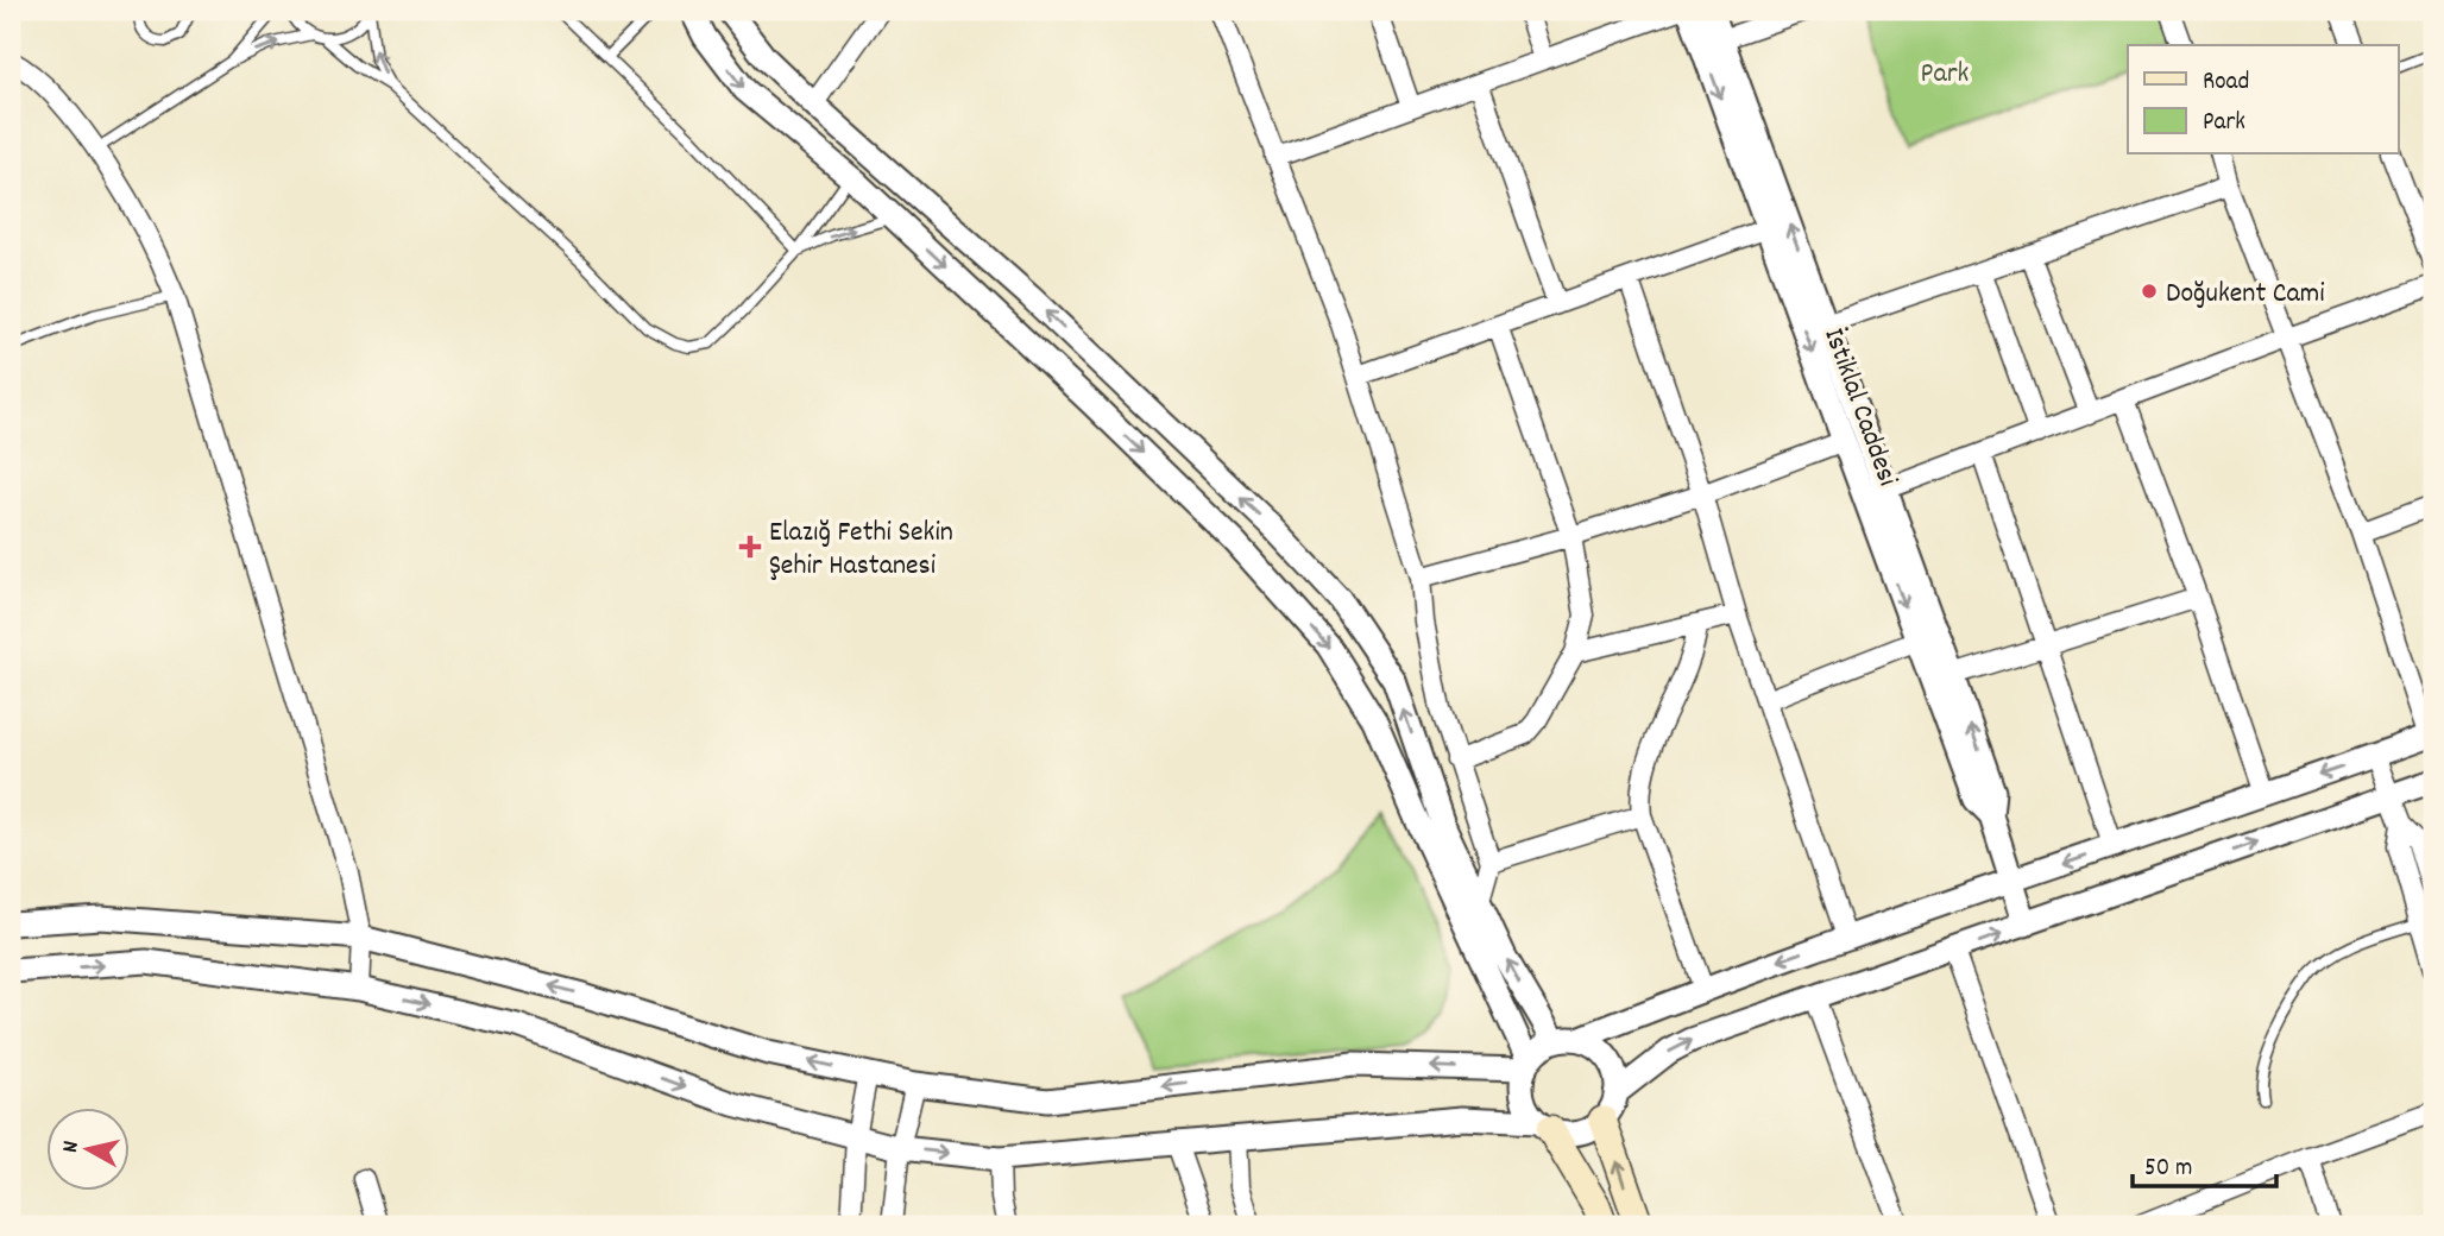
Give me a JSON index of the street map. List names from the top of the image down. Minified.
{"streets":{"street":["İstiklal Caddesi"]},"parks":["Park"],"places":{"other":["Doğukent Cami"],"health":["Elazığ Fethi Sekin Şehir Hastanesi"]},"legend":["Road","Park"],"scale_bar":"50 m","north":"left"}
